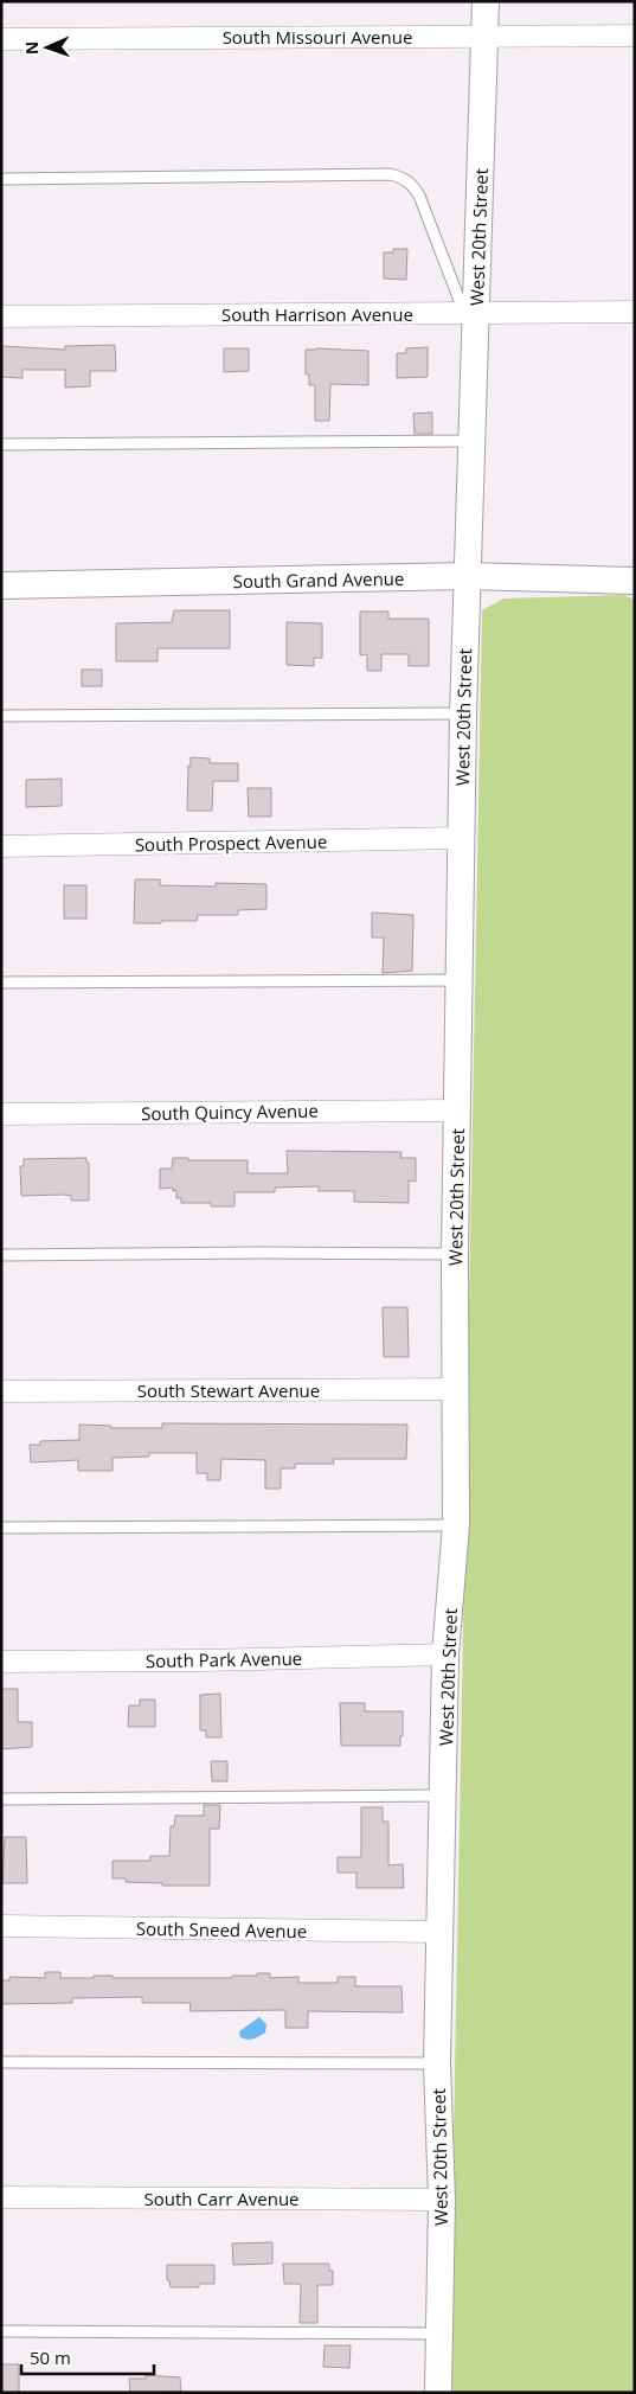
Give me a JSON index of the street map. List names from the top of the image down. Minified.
{"streets":{"street":["South Missouri Avenue","West 20th Street","South Harrison Avenue","South Grand Avenue","South Prospect Avenue","South Quincy Avenue","South Stewart Avenue","South Park Avenue","South Sneed Avenue","South Carr Avenue"]},"crossings":[["South Missouri Avenue","West 20th Street"],["West 20th Street","South Harrison Avenue"],["West 20th Street","South Grand Avenue"],["West 20th Street","South Prospect Avenue"],["West 20th Street","South Quincy Avenue"],["West 20th Street","South Stewart Avenue"],["West 20th Street","South Park Avenue"],["West 20th Street","South Sneed Avenue"],["West 20th Street","South Carr Avenue"]],"scale_bar":"50 m","north":"left"}
